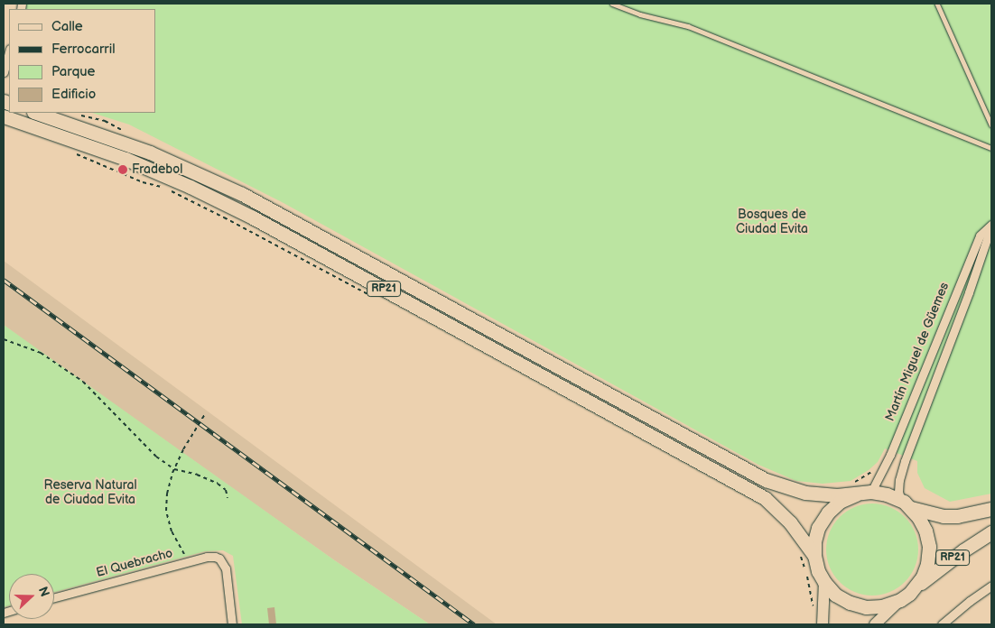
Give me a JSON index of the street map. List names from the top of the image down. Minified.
{"streets":{"main road":["RP21"],"street":["Martín Miguel de Güemes","El Quebracho"]},"crossings":[["RP21","Martín Miguel de Güemes"]],"parks":["Bosques de Ciudad Evita","Reserva Natural de Ciudad Evita"],"places":["Fradebol"],"legend":["Calle","Ferrocarril","Parque","Edificio"],"north":"right"}
